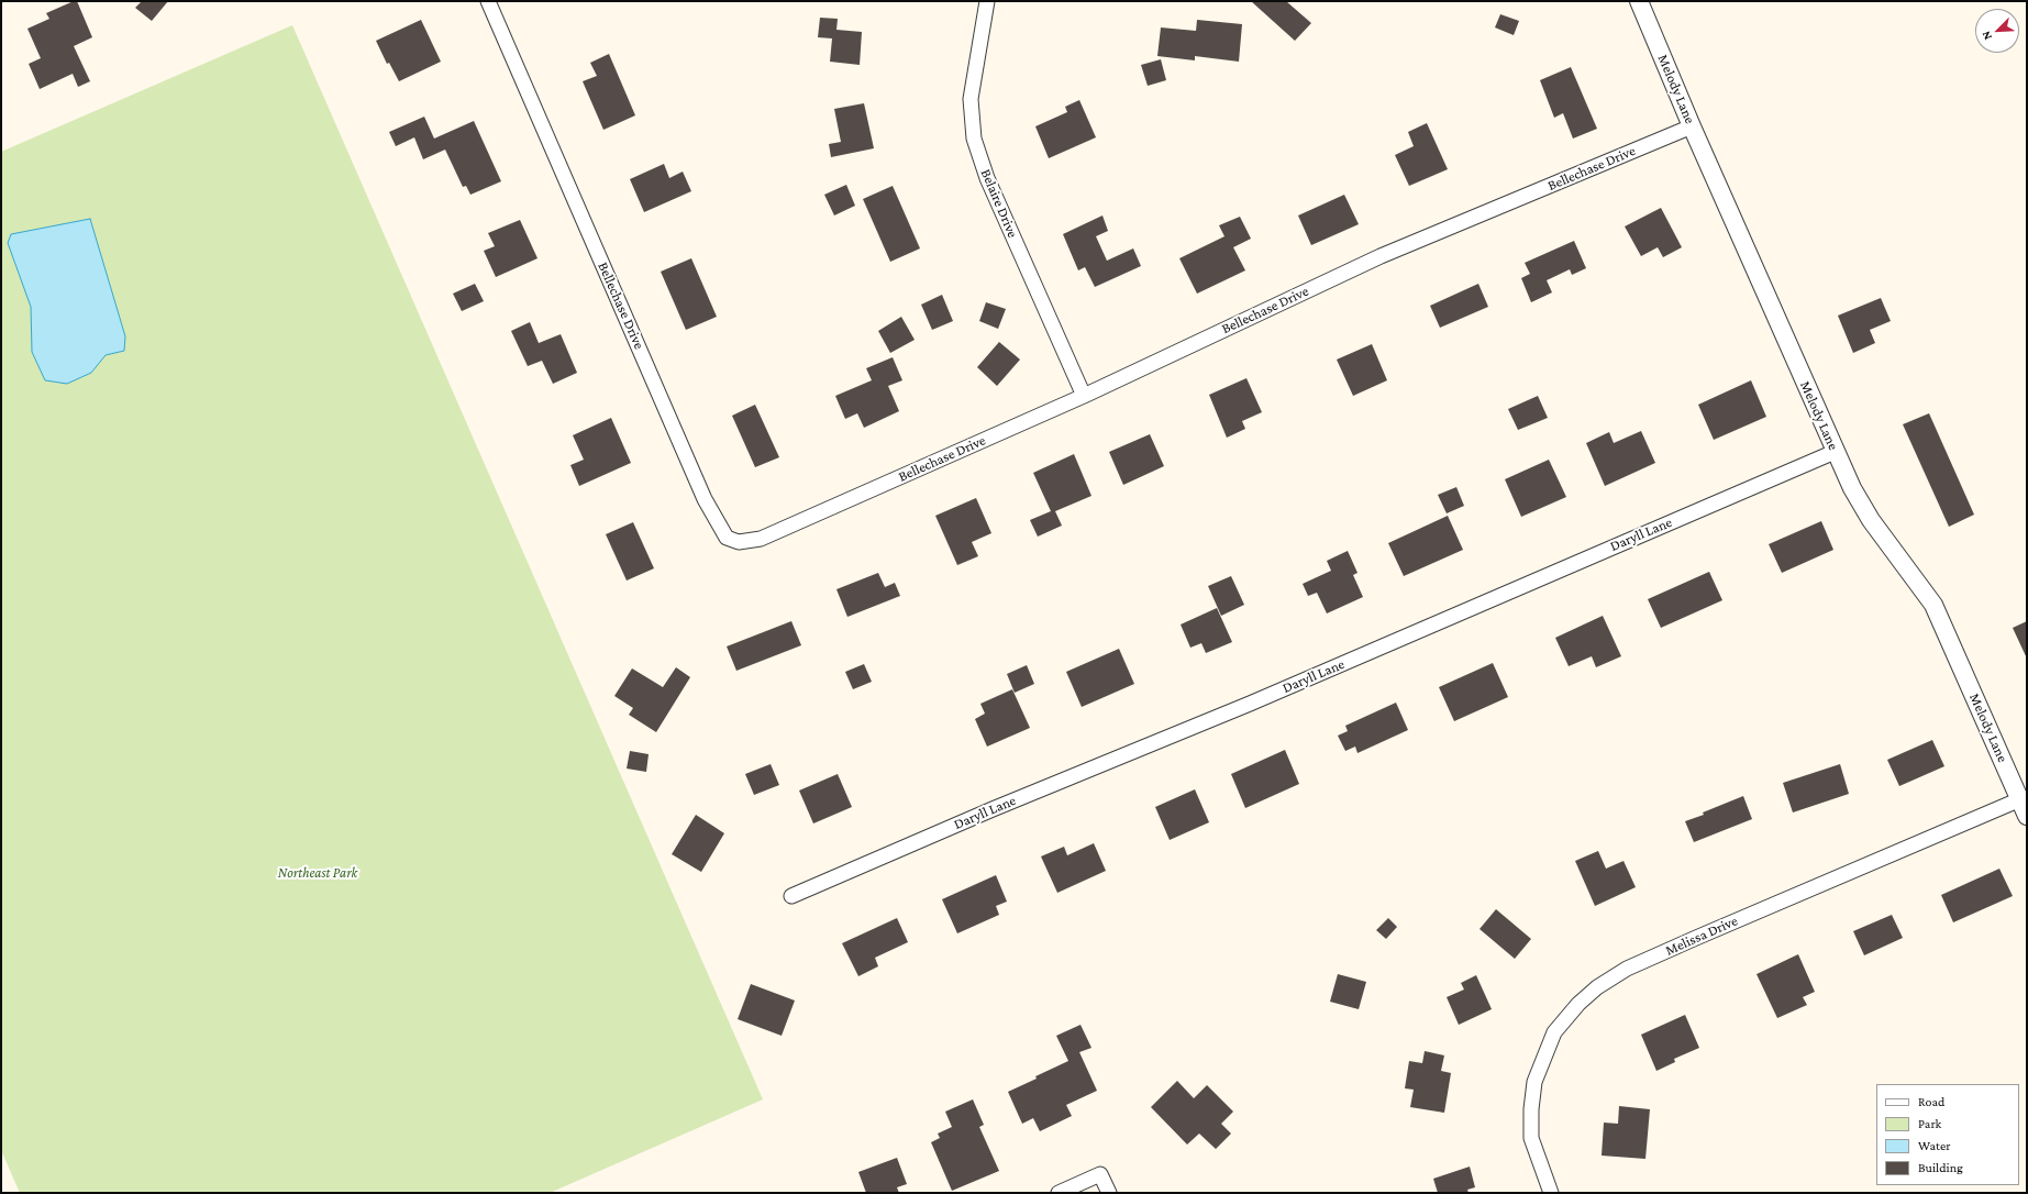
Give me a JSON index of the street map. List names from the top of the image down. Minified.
{"streets":{"street":["Melody Lane","Bellechase Drive","Belaire Drive","Daryll Lane","Melissa Drive"]},"crossings":[["Melody Lane","Bellechase Drive"],["Melody Lane","Daryll Lane"],["Melody Lane","Melissa Drive"],["Bellechase Drive","Belaire Drive"]],"parks":["Northeast Park"],"legend":["Road","Park","Water","Building"],"north":"bottom left"}
